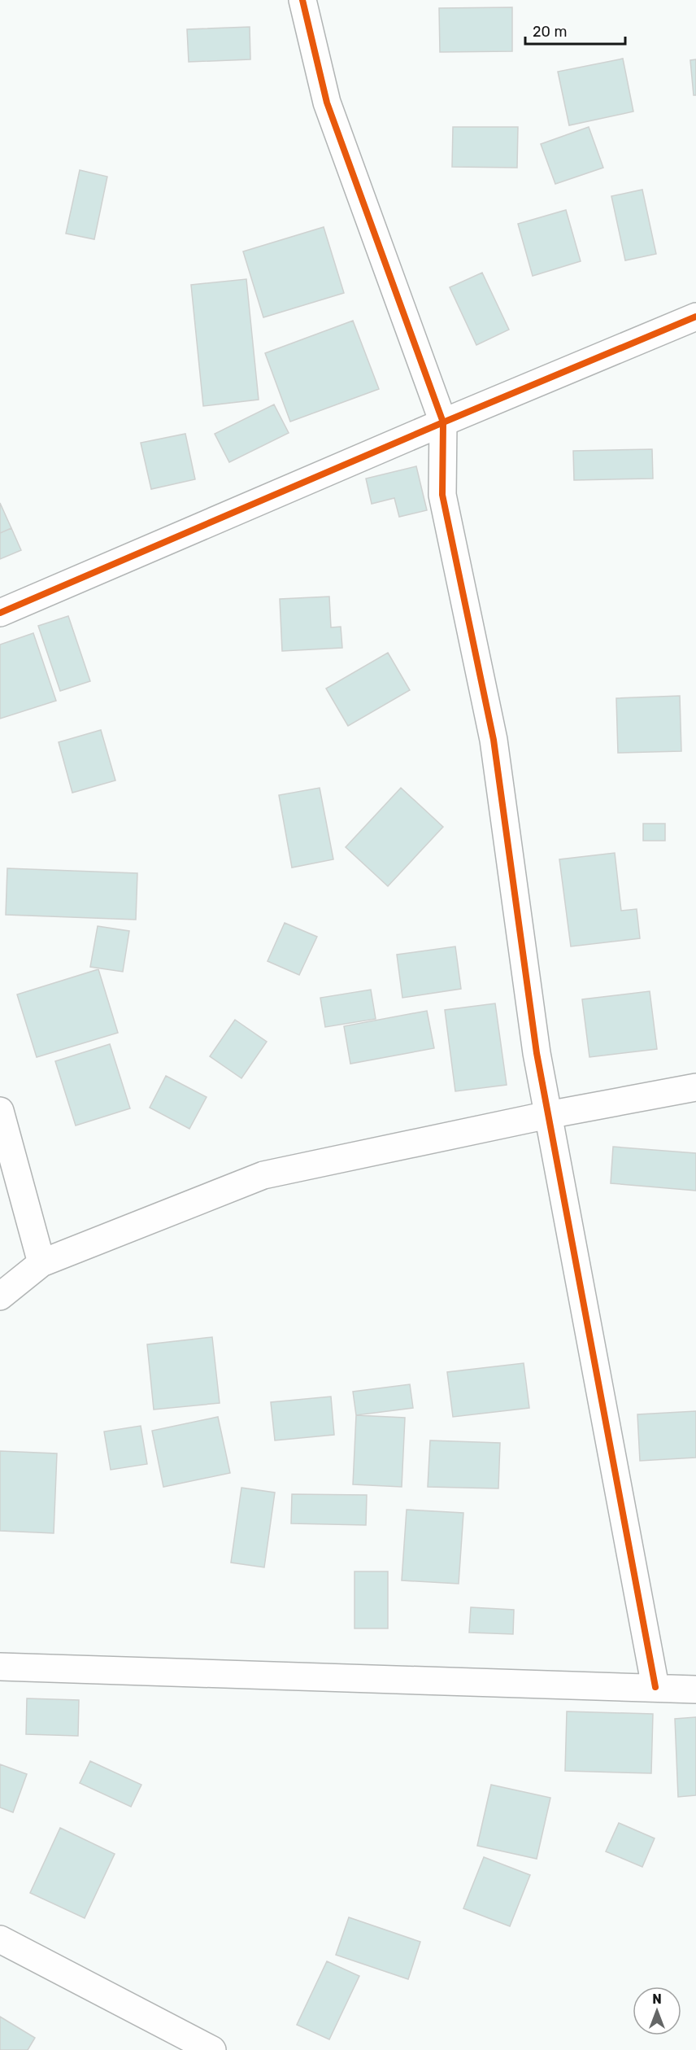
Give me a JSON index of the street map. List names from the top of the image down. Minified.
{"scale_bar":"20 m","north":"top"}
